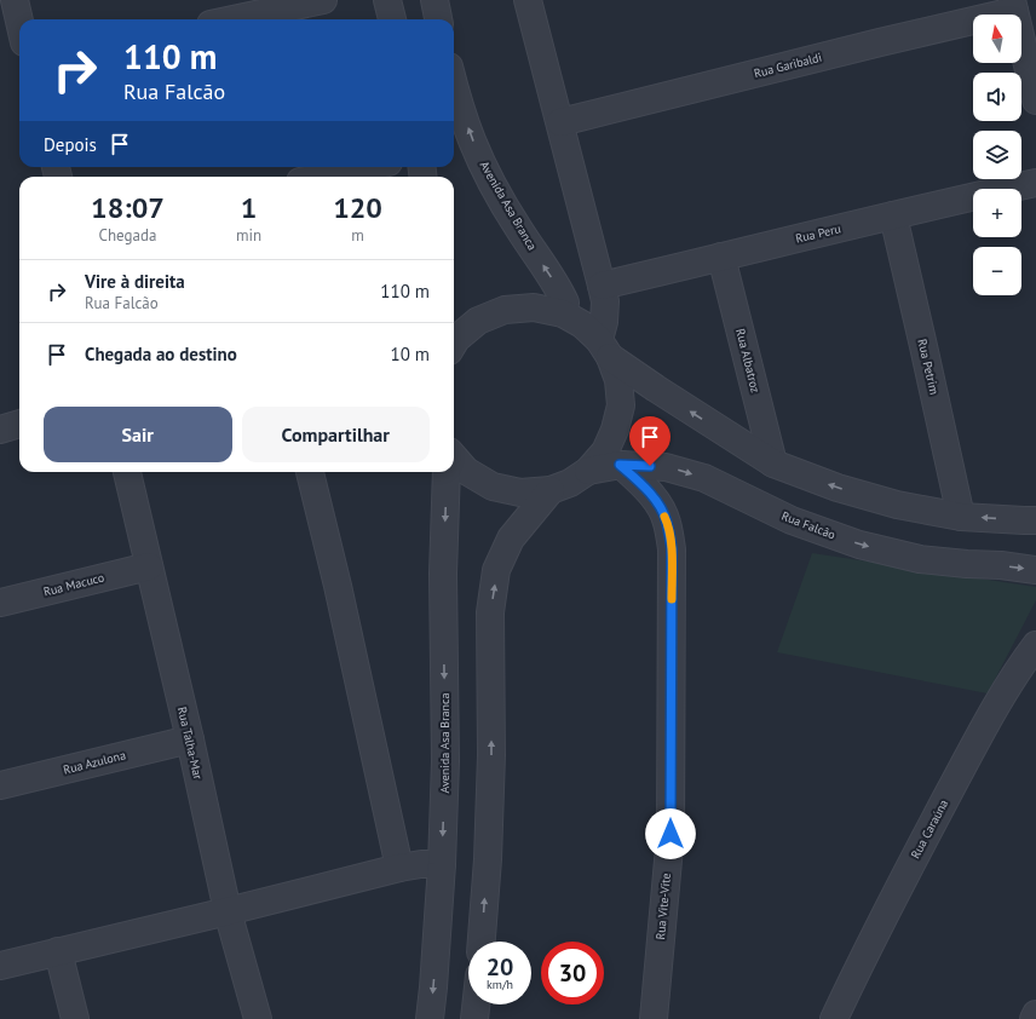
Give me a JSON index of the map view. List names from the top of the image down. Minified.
{"streets":{"street":["Rua Garibaldi","Avenida Asa Branca","Rua Peru","Rua Albatroz","Rua Petrim","Rua Falcão","Rua Macuco","Rua Talha-Mar","Rua Azulona","Rua Caraúna","Rua Vite-Vite"]},"crossings":[["Rua Peru","Rua Albatroz"],["Rua Peru","Rua Petrim"],["Rua Falcão","Rua Vite-Vite"],["Rua Macuco","Rua Talha-Mar"],["Rua Talha-Mar","Rua Azulona"]],"north":"top","page":{"map_buttons":["+","−"],"turn":["110 m","Rua Falcão"],"then":"Depois","eta":["18:07","Chegada","1","min","120","m"],"list":[{"name":"Vire à direita","note":"Rua Falcão","value":"110 m"},{"name":"Chegada ao destino","value":"10 m"}],"buttons":["Sair","Compartilhar"],"speed":"20 km/h","limit":"30"}}
